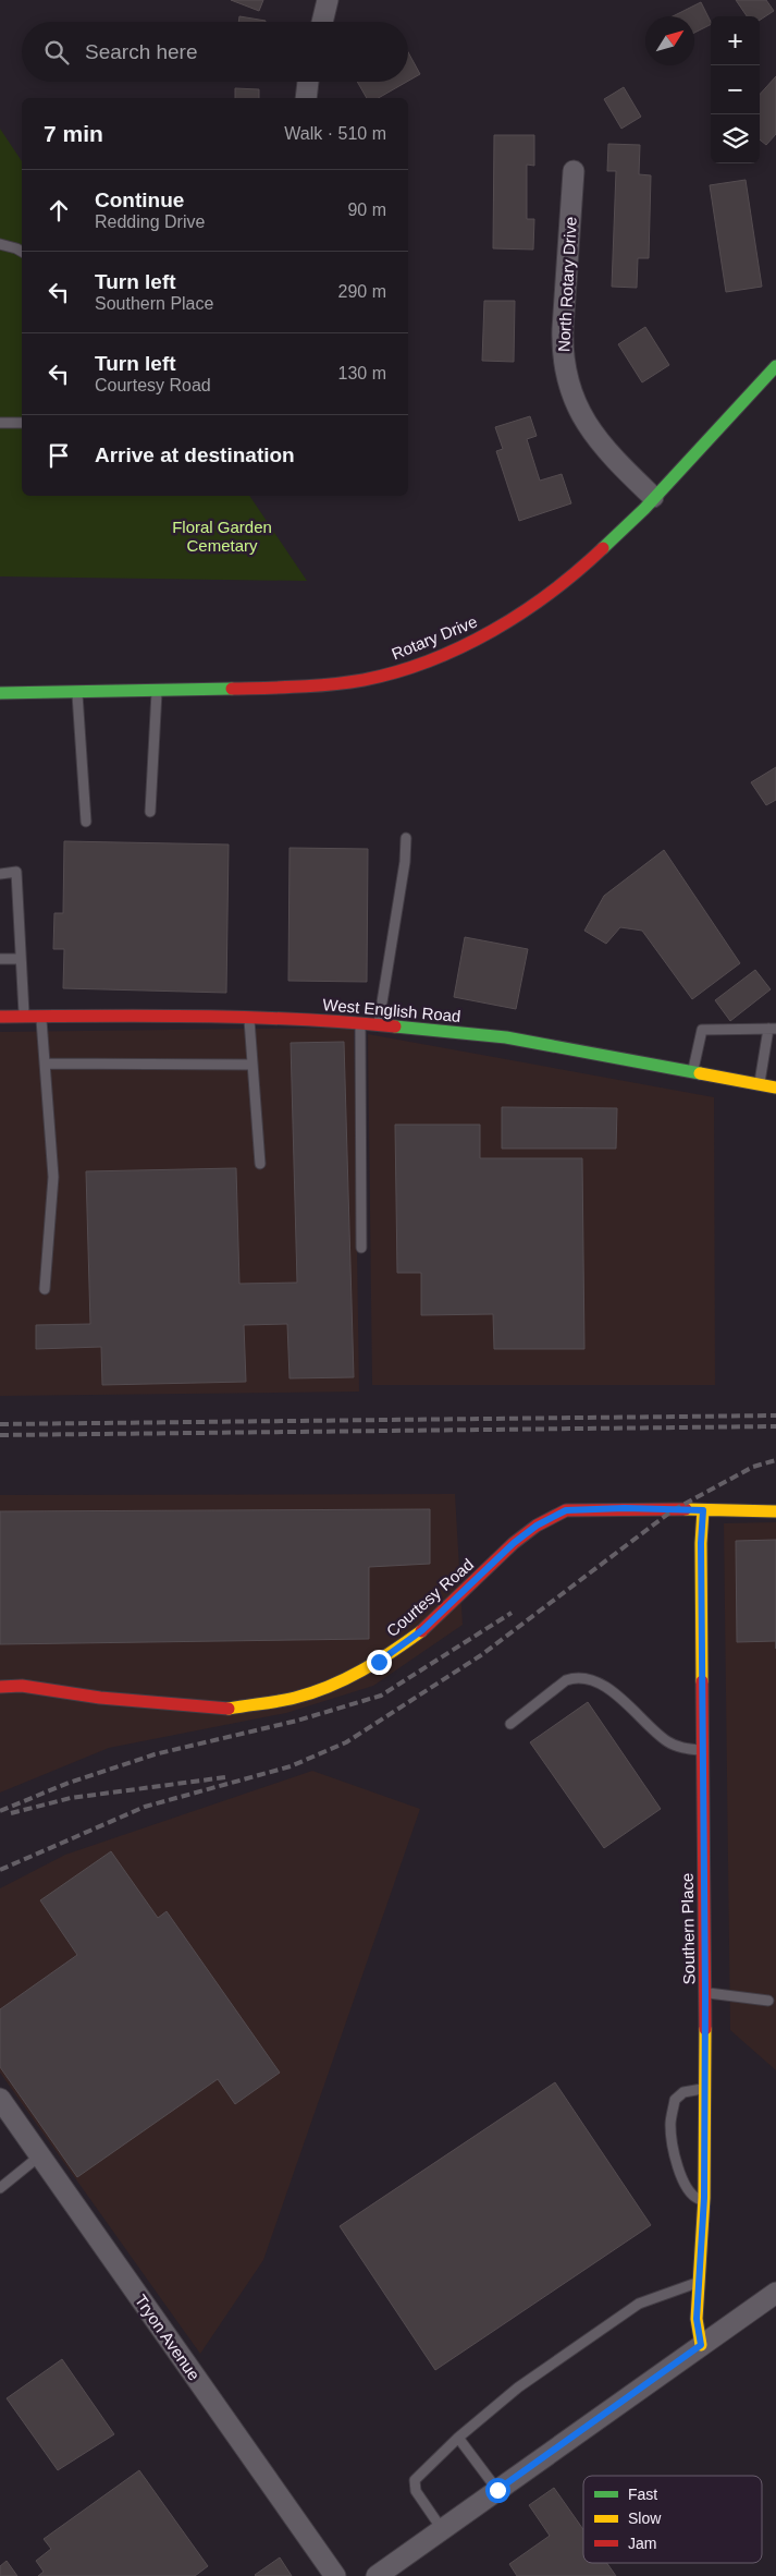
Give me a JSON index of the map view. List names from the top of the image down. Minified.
{"streets":{"street":["North Rotary Drive","Rotary Drive","West English Road","Courtesy Road","Southern Place","Tryon Avenue"]},"crossings":[["North Rotary Drive","Rotary Drive"],["Courtesy Road","Southern Place"]],"parks":["Floral Garden Cemetary"],"legend":["Fast","Slow","Jam"],"north":"top right","page":{"map_buttons":["+","−"],"search":"Search here","heading":["7 min","Walk · 510 m"],"list":[["Continue","Redding Drive","90 m"],["Turn left","Southern Place","290 m"],["Turn left","Courtesy Road","130 m"],"Arrive at destination"]}}
